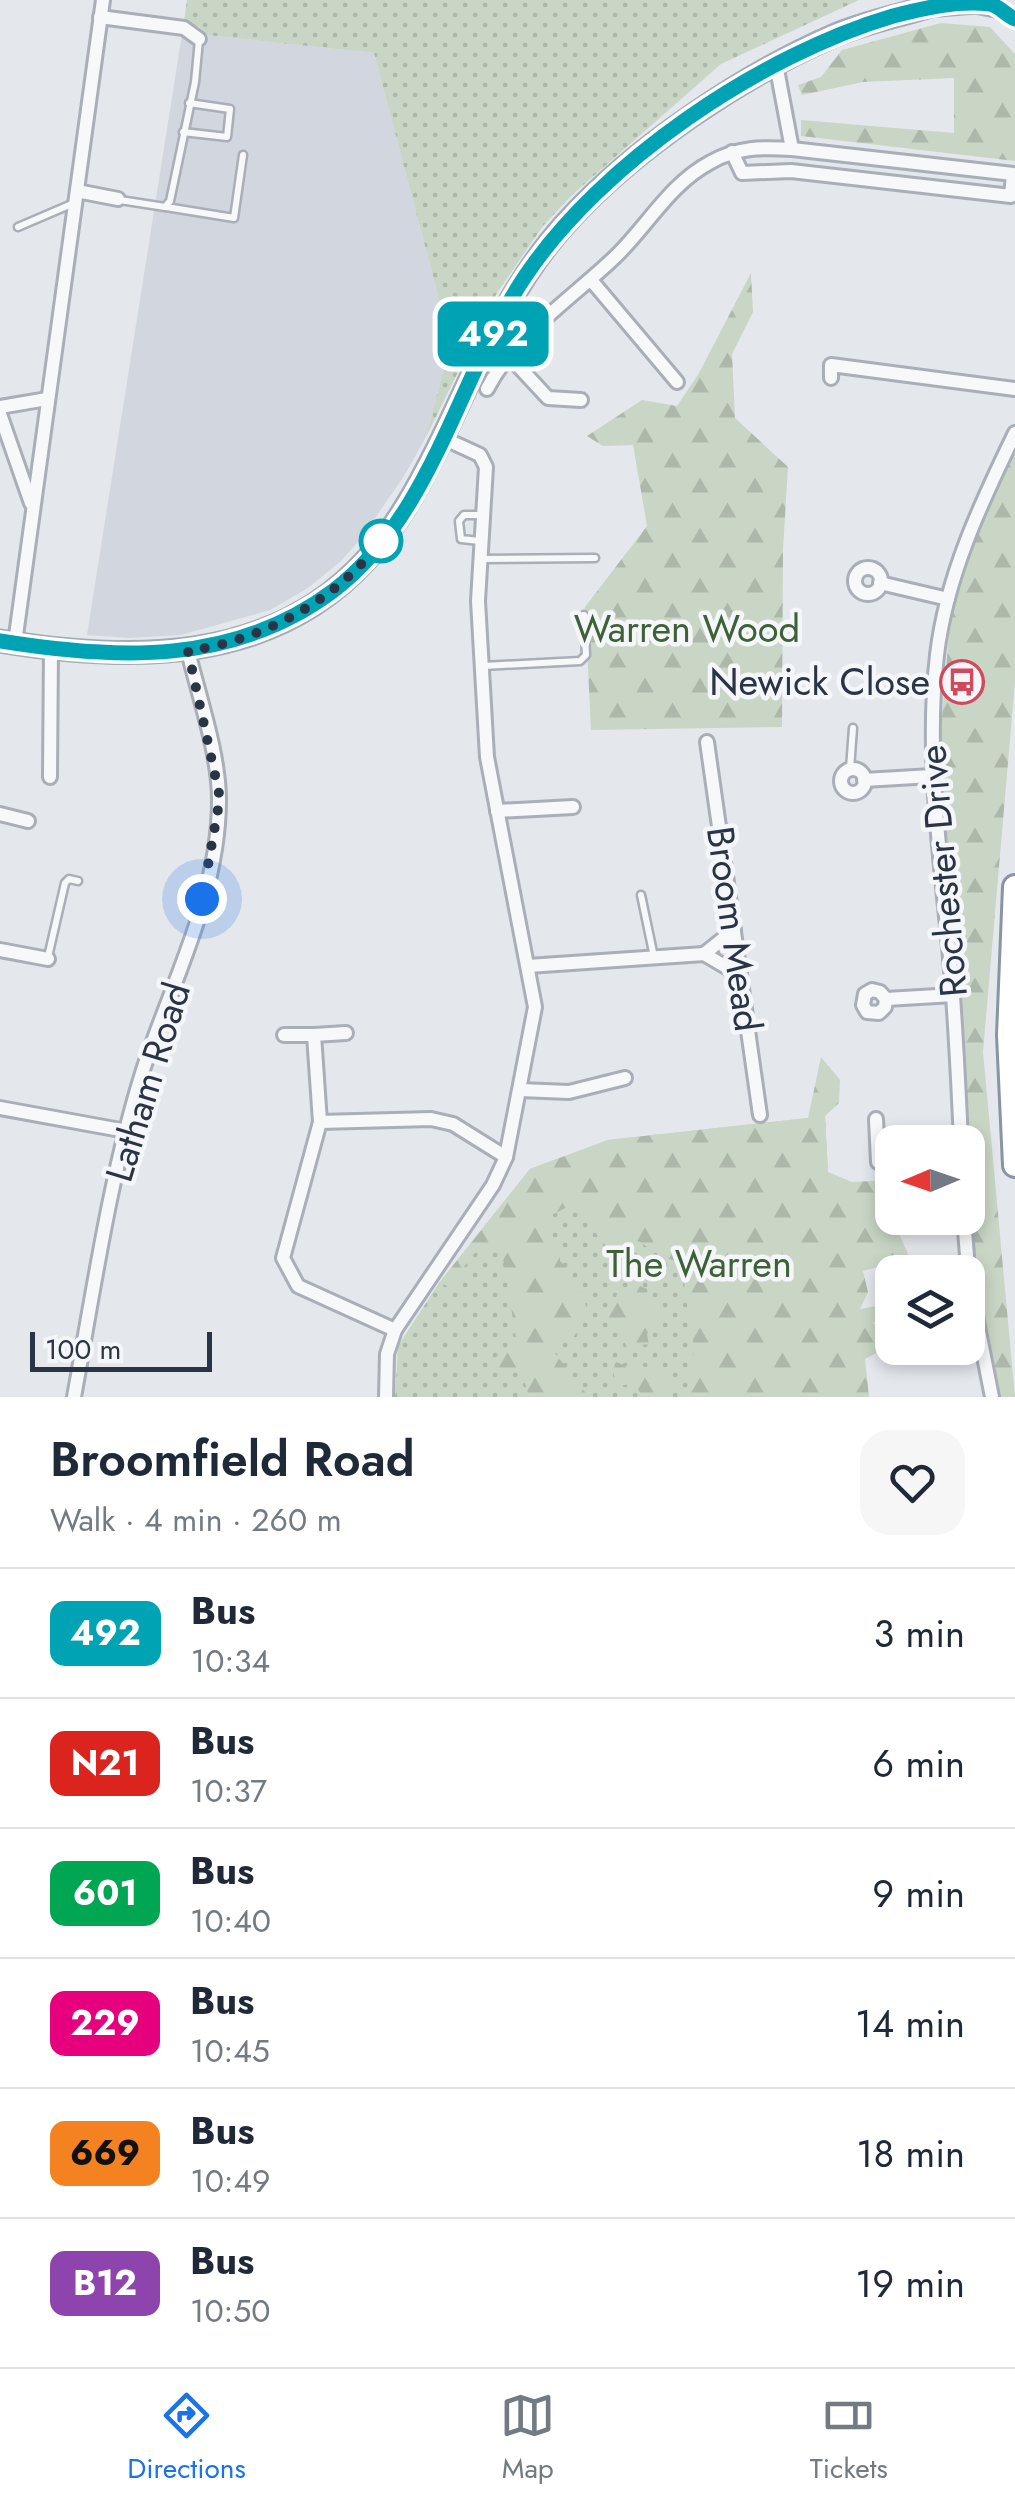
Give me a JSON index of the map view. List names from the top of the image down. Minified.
{"streets":{"street":["Rochester Drive","Broom Mead","Latham Road"]},"parks":["Warren Wood","The Warren"],"places":{"bus stop":["Newick Close"]},"lines":["bus line 492"],"scale_bar":"100 m","north":"left","page":{"on_map":"492","scale":"100 m","heading":["Broomfield Road","Walk · 4 min · 260 m"],"list":[{"mark":"492","name":"Bus","note":"10:34","value":"3 min"},{"mark":"N21","name":"Bus","note":"10:37","value":"6 min"},{"mark":"601","name":"Bus","note":"10:40","value":"9 min"},{"mark":"229","name":"Bus","note":"10:45","value":"14 min"},{"mark":"669","name":"Bus","note":"10:49","value":"18 min"},{"mark":"B12","name":"Bus","note":"10:50","value":"19 min"}],"tabs":["Directions","Map","Tickets"]}}
